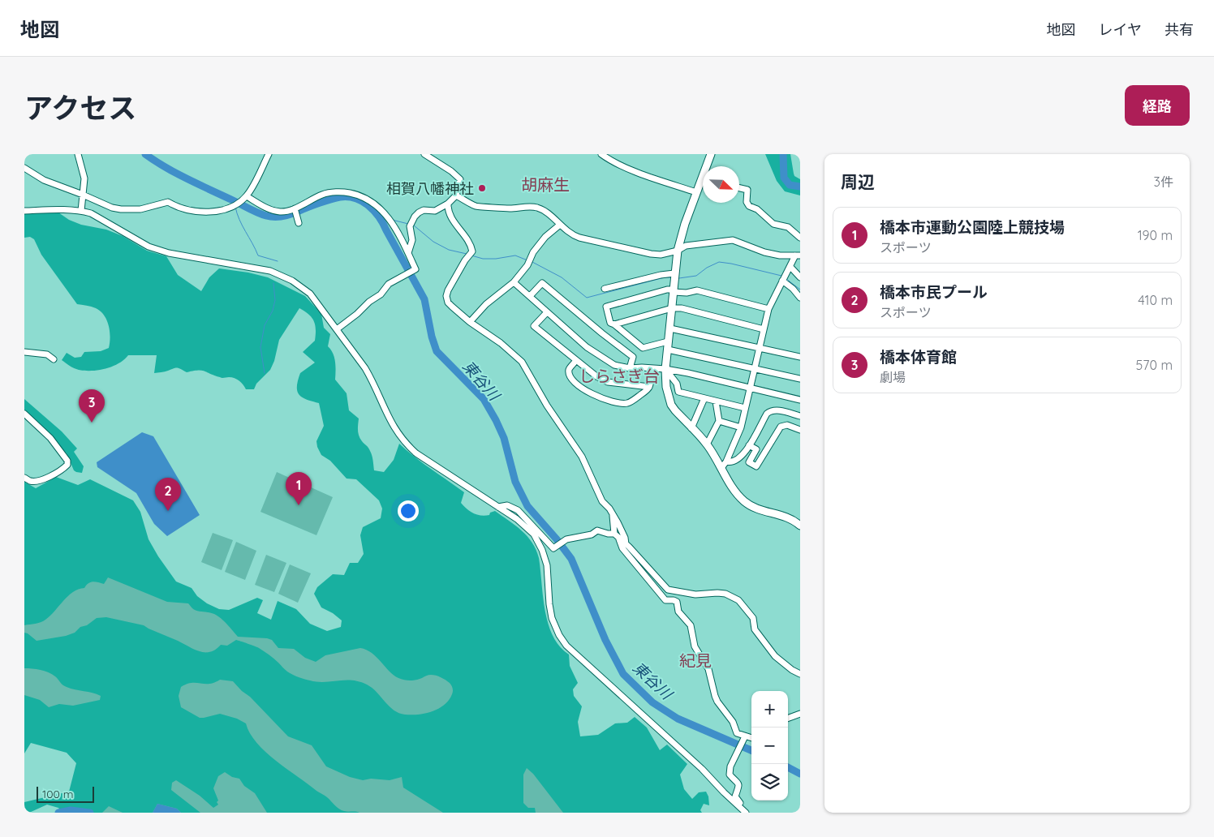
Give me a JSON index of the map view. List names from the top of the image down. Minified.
{"districts":["胡麻生","しらさぎ台","紀見"],"water":["東谷川"],"places":["相賀八幡神社"],"scale_bar":"100 m","north":"bottom right","page":{"header":"地図","nav":["地図","レイヤ","共有"],"title":"アクセス","buttons":"経路","heading":["周辺","3件"],"list":[{"mark":"1","name":"橋本市運動公園陸上競技場","note":"スポーツ","value":"190 m"},{"mark":"2","name":"橋本市民プール","note":"スポーツ","value":"410 m"},{"mark":"3","name":"橋本体育館","note":"劇場","value":"570 m"}],"pins":["3","1","2"],"map_buttons":["+","−"],"scale":"100 m"}}
